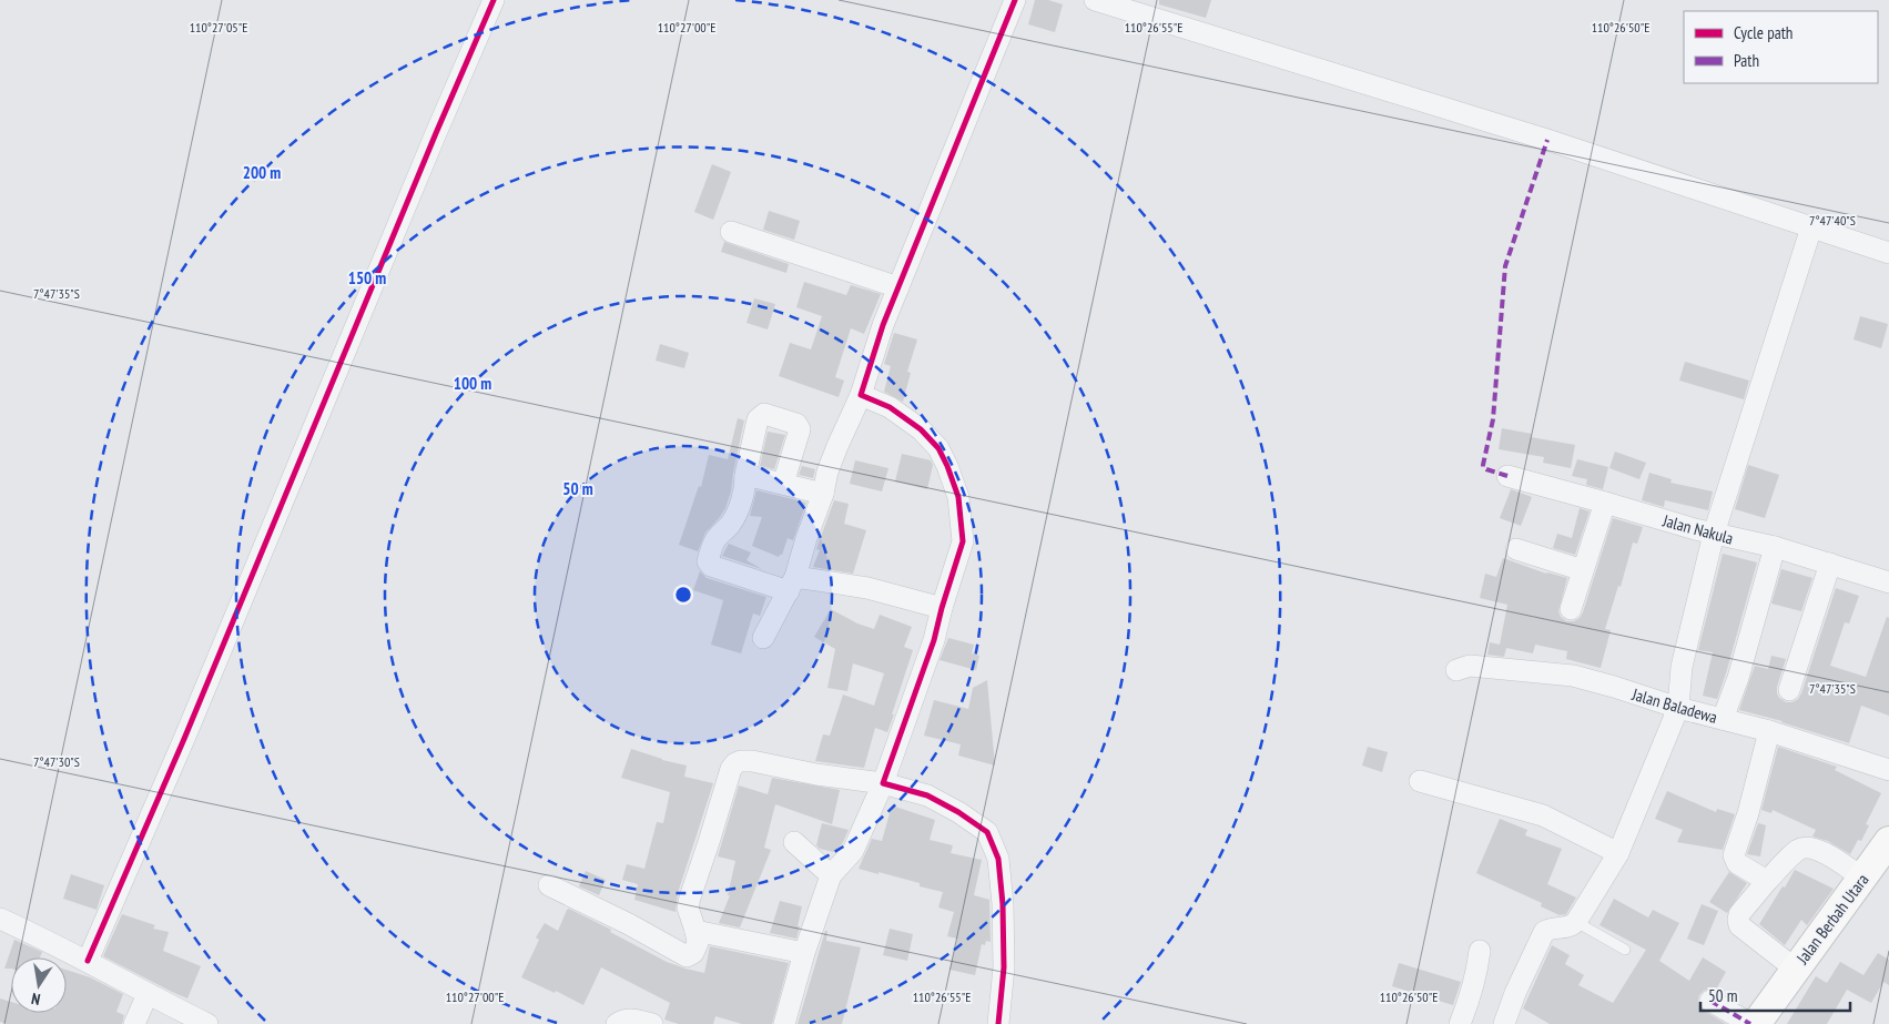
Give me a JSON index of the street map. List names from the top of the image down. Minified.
{"streets":{"main road":["Jalan Berbah Utara"],"street":["Jalan Nakula","Jalan Baladewa"]},"legend":["Cycle path","Path"],"scale_bar":"50 m","north":"bottom","coordinates":["110°27'05\"E","110°27'00\"E","110°26'55\"E","110°26'50\"E","7°47'40\"S","7°47'35\"S","7°47'30\"S"],"rings":["200 m","150 m","100 m","50 m"]}
